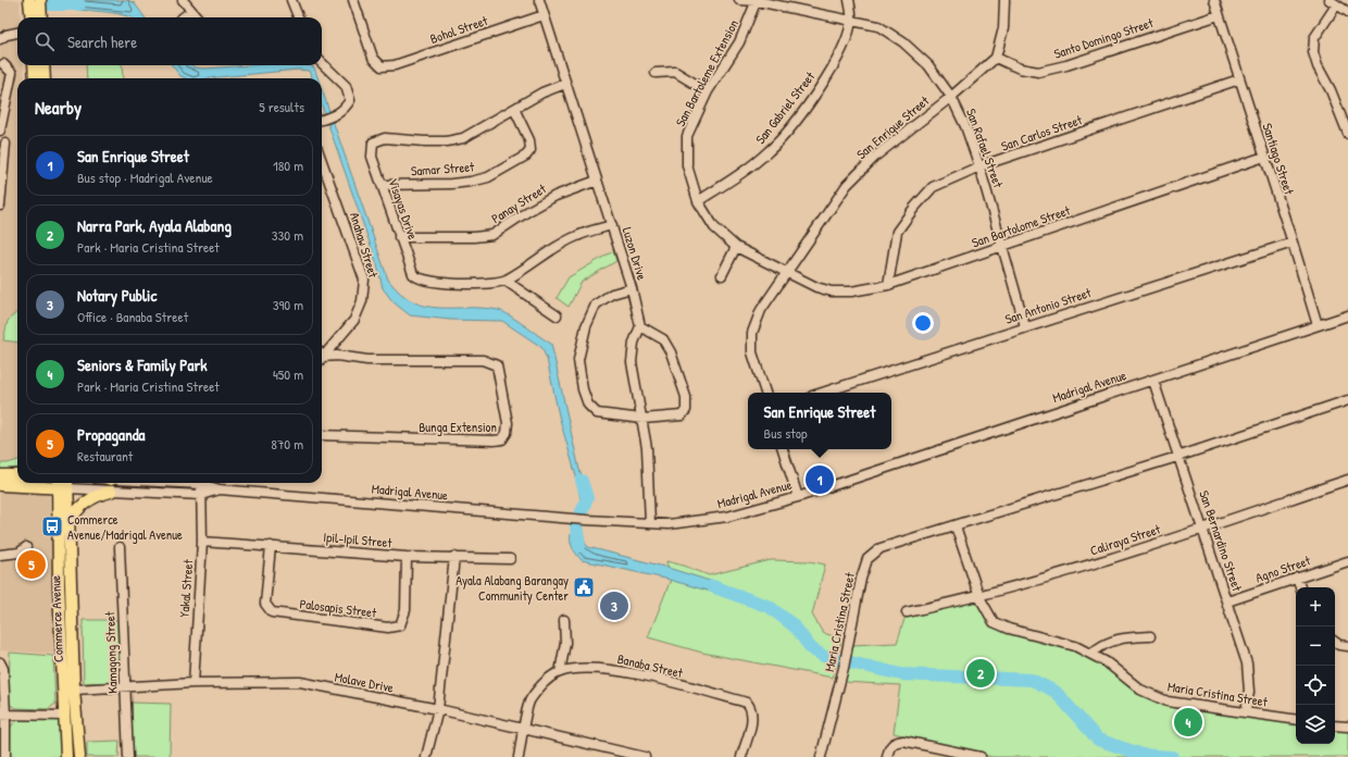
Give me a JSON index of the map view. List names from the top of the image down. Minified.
{"streets":{"main road":["Madrigal Avenue","Commerce Avenue"],"street":["Bohol Street","Santo Domingo Street","San Bartoleme Extension","San Gabriel Street","San Enrique Street","San Carlos Street","San Rafael Street","Santiago Street","Samar Street","Panay Street","Visayas Drive","San Bartolome Street","Anahaw Street","Luzon Drive","San Antonio Street","Bunga Extension","Ipil-Ipil Street","Caliraya Street","San Bernardino Street","Agno Street","Yakal Street","Palosapis Street","Maria Cristina Street","Kamagong Street","Banaba Street","Molave Drive"]},"crossings":[["Bohol Street","Luzon Drive"],["Santo Domingo Street","San Enrique Street"],["Santo Domingo Street","Santiago Street"],["San Bartoleme Extension","San Gabriel Street"],["San Bartoleme Extension","San Enrique Street"],["San Bartoleme Extension","San Rafael Street"],["San Bartoleme Extension","San Bartolome Street"],["San Gabriel Street","San Rafael Street"],["San Enrique Street","San Rafael Street"],["San Enrique Street","San Bartolome Street"],["San Carlos Street","San Rafael Street"],["San Carlos Street","Santiago Street"],["San Carlos Street","San Bartolome Street"],["San Rafael Street","San Bartolome Street"],["San Rafael Street","San Antonio Street"],["Santiago Street","San Bartolome Street"],["Santiago Street","San Antonio Street"],["Santiago Street","Madrigal Avenue"],["Samar Street","Visayas Drive"],["Panay Street","Visayas Drive"],["Panay Street","Luzon Drive"],["Visayas Drive","Luzon Drive"],["Madrigal Avenue","San Bernardino Street"],["Madrigal Avenue","Yakal Street"],["Madrigal Avenue","Commerce Avenue"],["Ipil-Ipil Street","Yakal Street"],["Ipil-Ipil Street","Palosapis Street"],["Caliraya Street","San Bernardino Street"],["Caliraya Street","Maria Cristina Street"],["San Bernardino Street","Agno Street"],["San Bernardino Street","Maria Cristina Street"],["Yakal Street","Molave Drive"],["Commerce Avenue","Molave Drive"],["Kamagong Street","Molave Drive"],["Banaba Street","Molave Drive"]],"places":{"bus stop":["Commerce Avenue/Madrigal Avenue"],"public building":["Ayala Alabang Barangay Community Center"]},"page":{"search":"Search here","heading":["Nearby","5 results"],"list":[{"mark":"1","name":"San Enrique Street","note":"Bus stop · Madrigal Avenue","value":"180 m"},{"mark":"2","name":"Narra Park, Ayala Alabang","note":"Park · Maria Cristina Street","value":"330 m"},{"mark":"3","name":"Notary Public","note":"Office · Banaba Street","value":"390 m"},{"mark":"4","name":"Seniors & Family Park","note":"Park · Maria Cristina Street","value":"450 m"},{"mark":"5","name":"Propaganda","note":"Restaurant","value":"870 m"}],"popup":["San Enrique Street","Bus stop"],"pins":["1","5","3","2","4"],"map_buttons":["+","−"]}}
